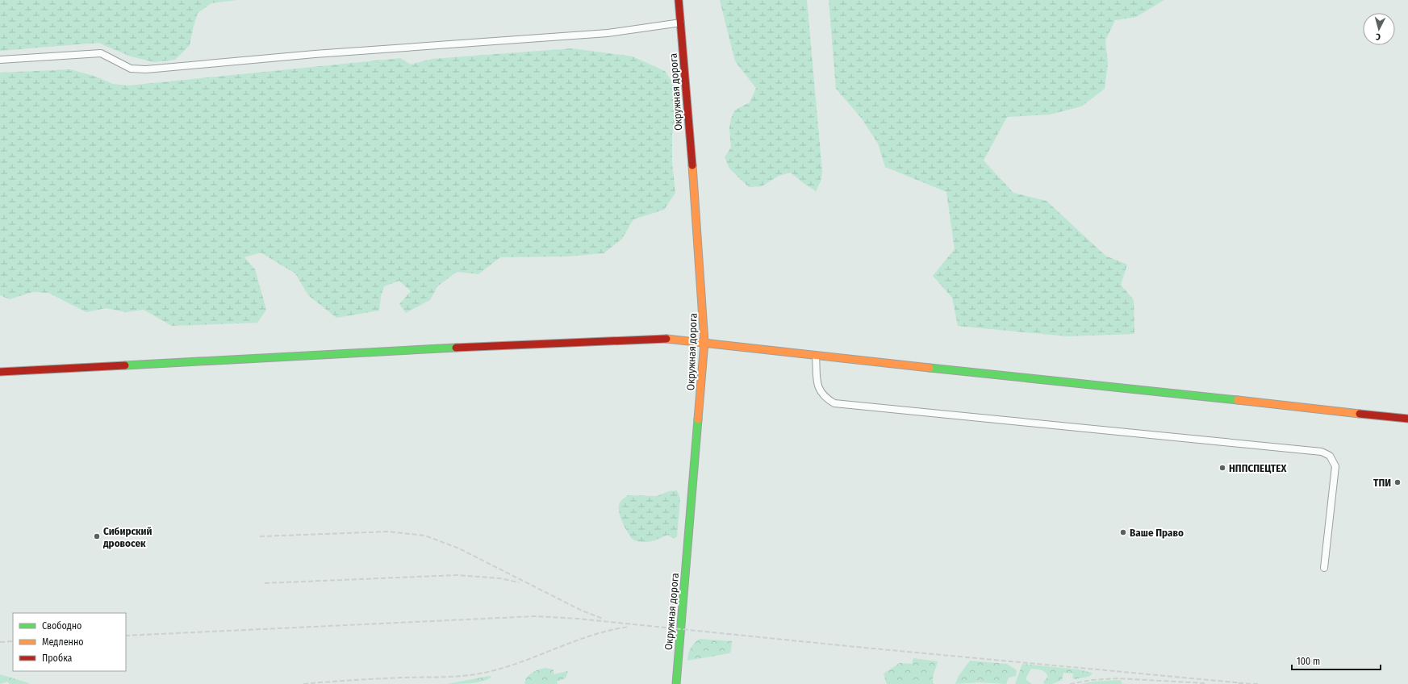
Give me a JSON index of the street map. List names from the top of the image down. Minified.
{"streets":{"street":["Окружная дорога"]},"places":["НППСПЕЦТЕХ","ТПИ","Ваше Право","Сибирский дровосек"],"legend":["Свободно","Медленно","Пробка"],"scale_bar":"100 m","north":"bottom"}
